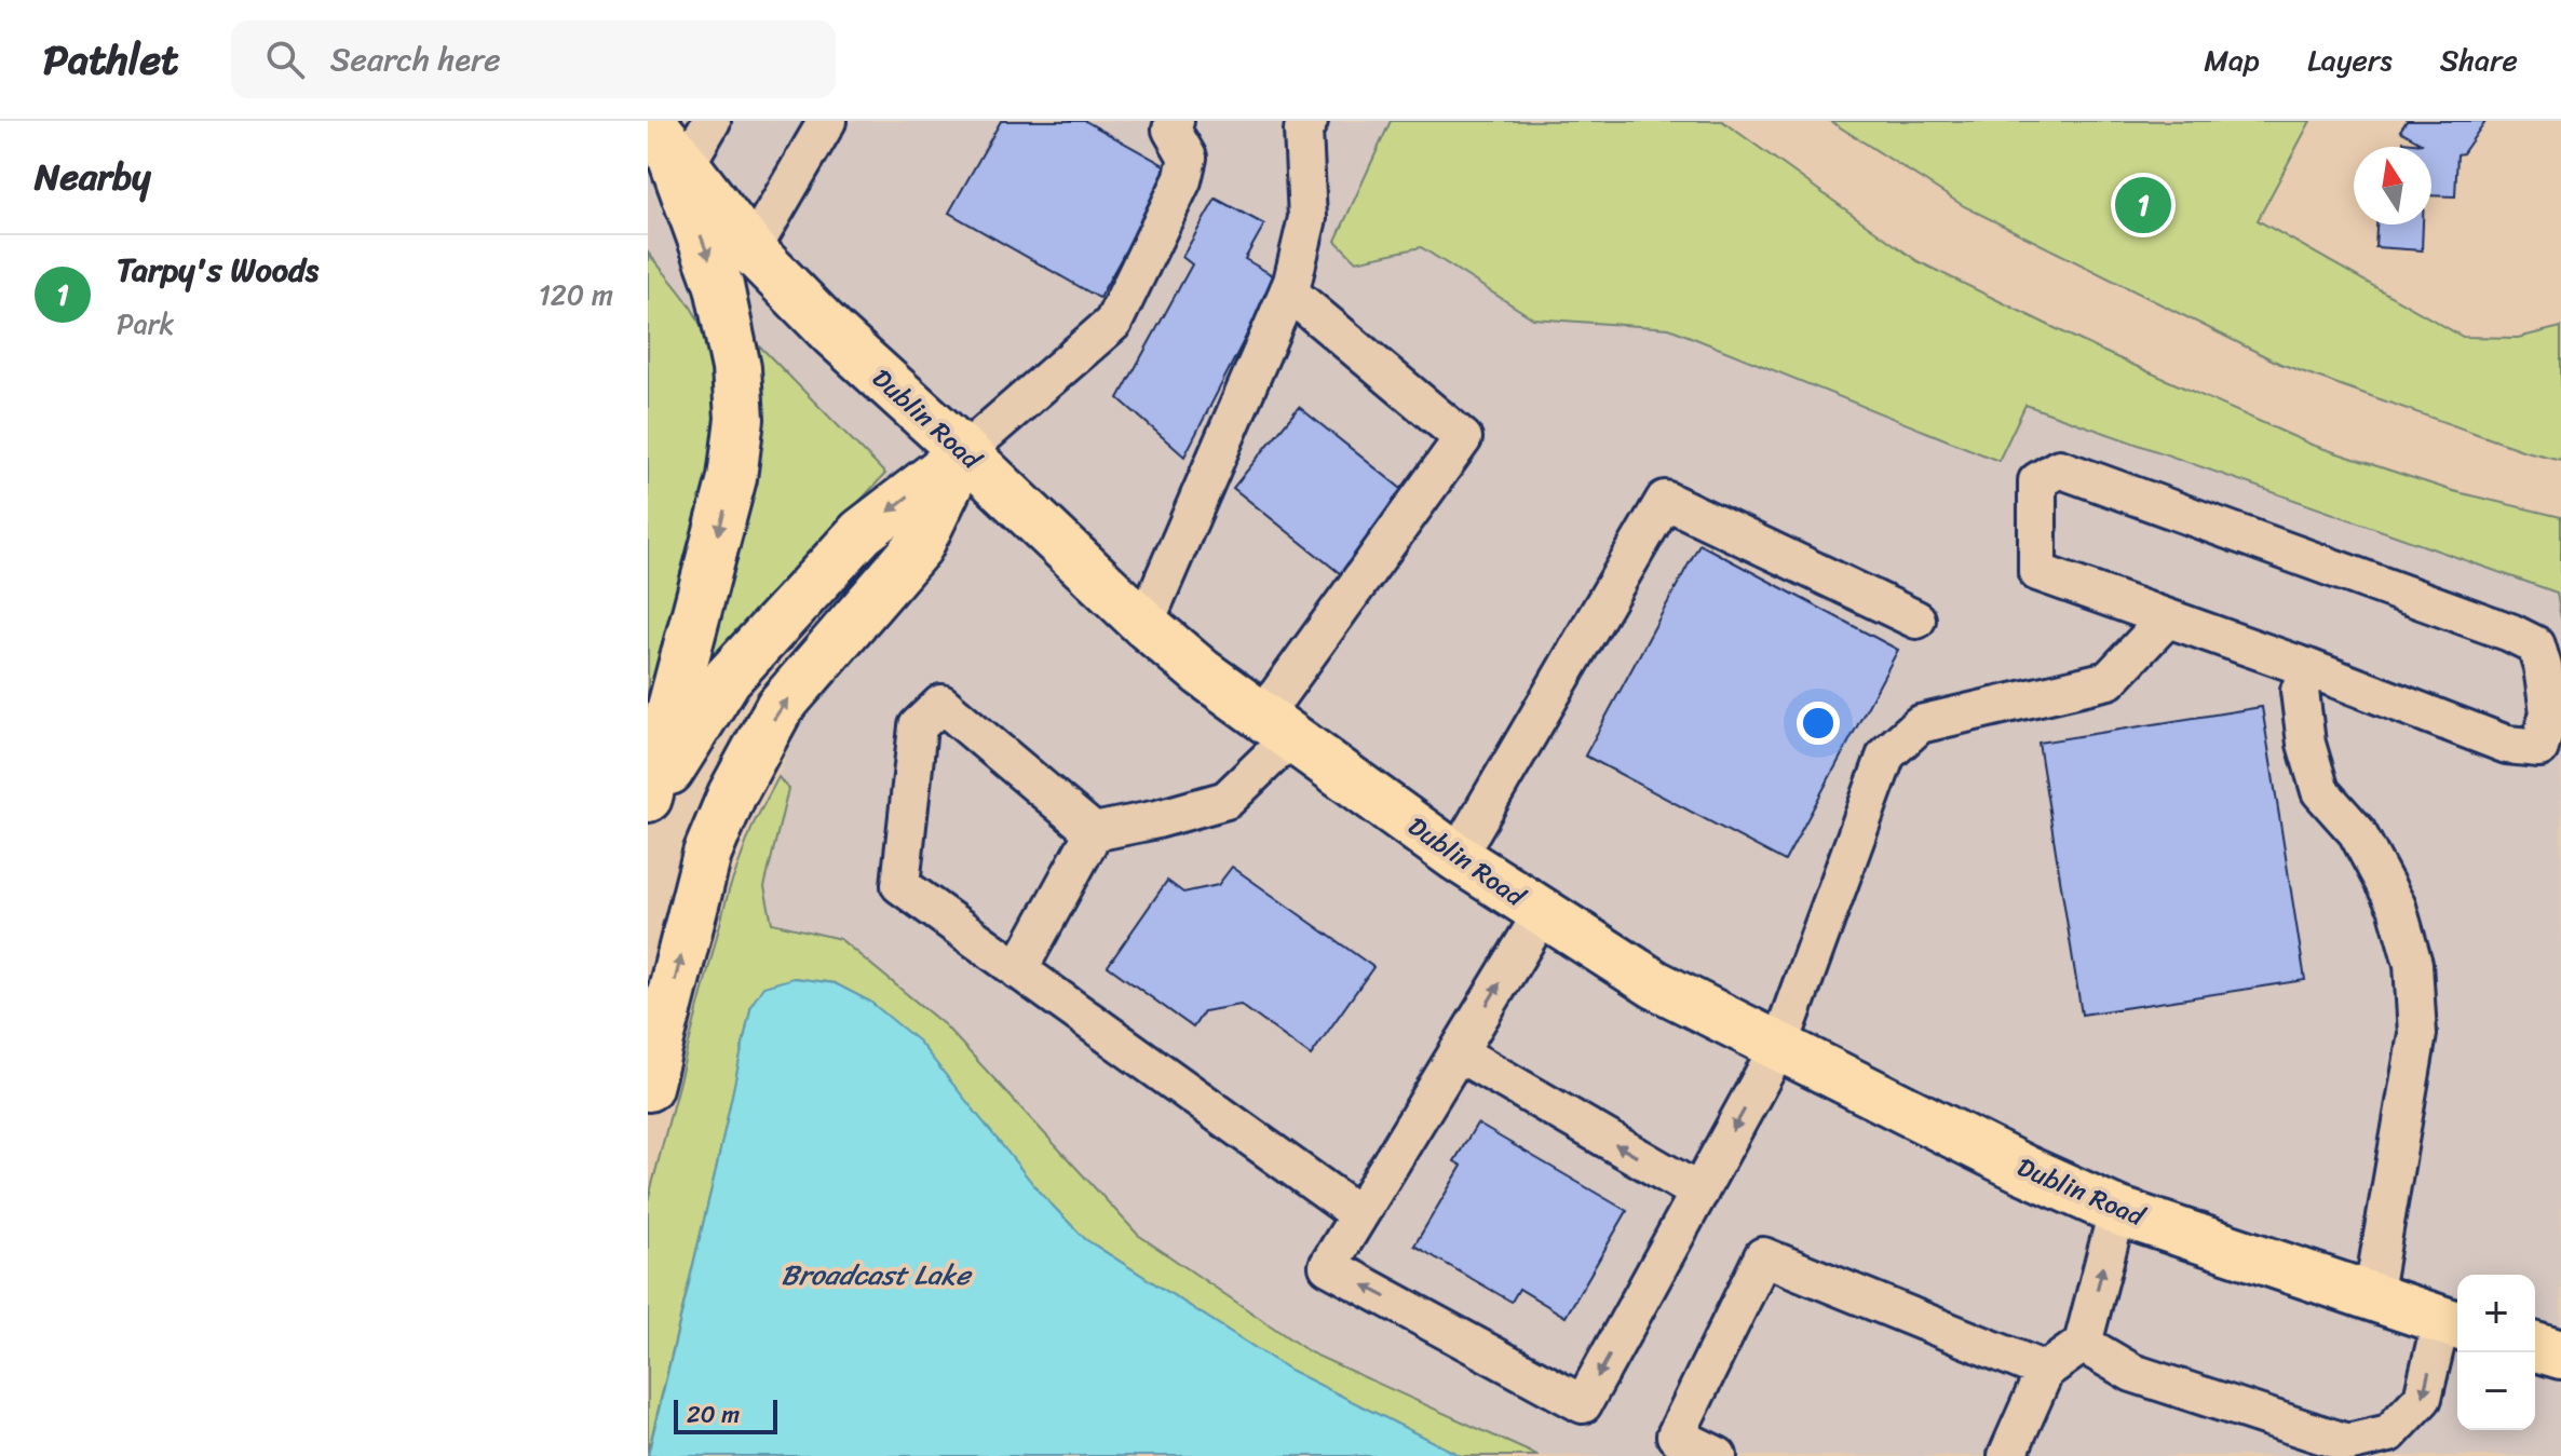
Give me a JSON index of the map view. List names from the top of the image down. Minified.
{"streets":{"main road":["Dublin Road"]},"water":["Broadcast Lake"],"scale_bar":"20 m","north":"top","page":{"header":"Pathlet","search":"Search here","nav":["Map","Layers","Share"],"heading":"Nearby","pins":"1","list":[{"mark":"1","name":"Tarpy's Woods","note":"Park","value":"120 m"}],"map_buttons":["+","−"],"scale":"20 m"}}
